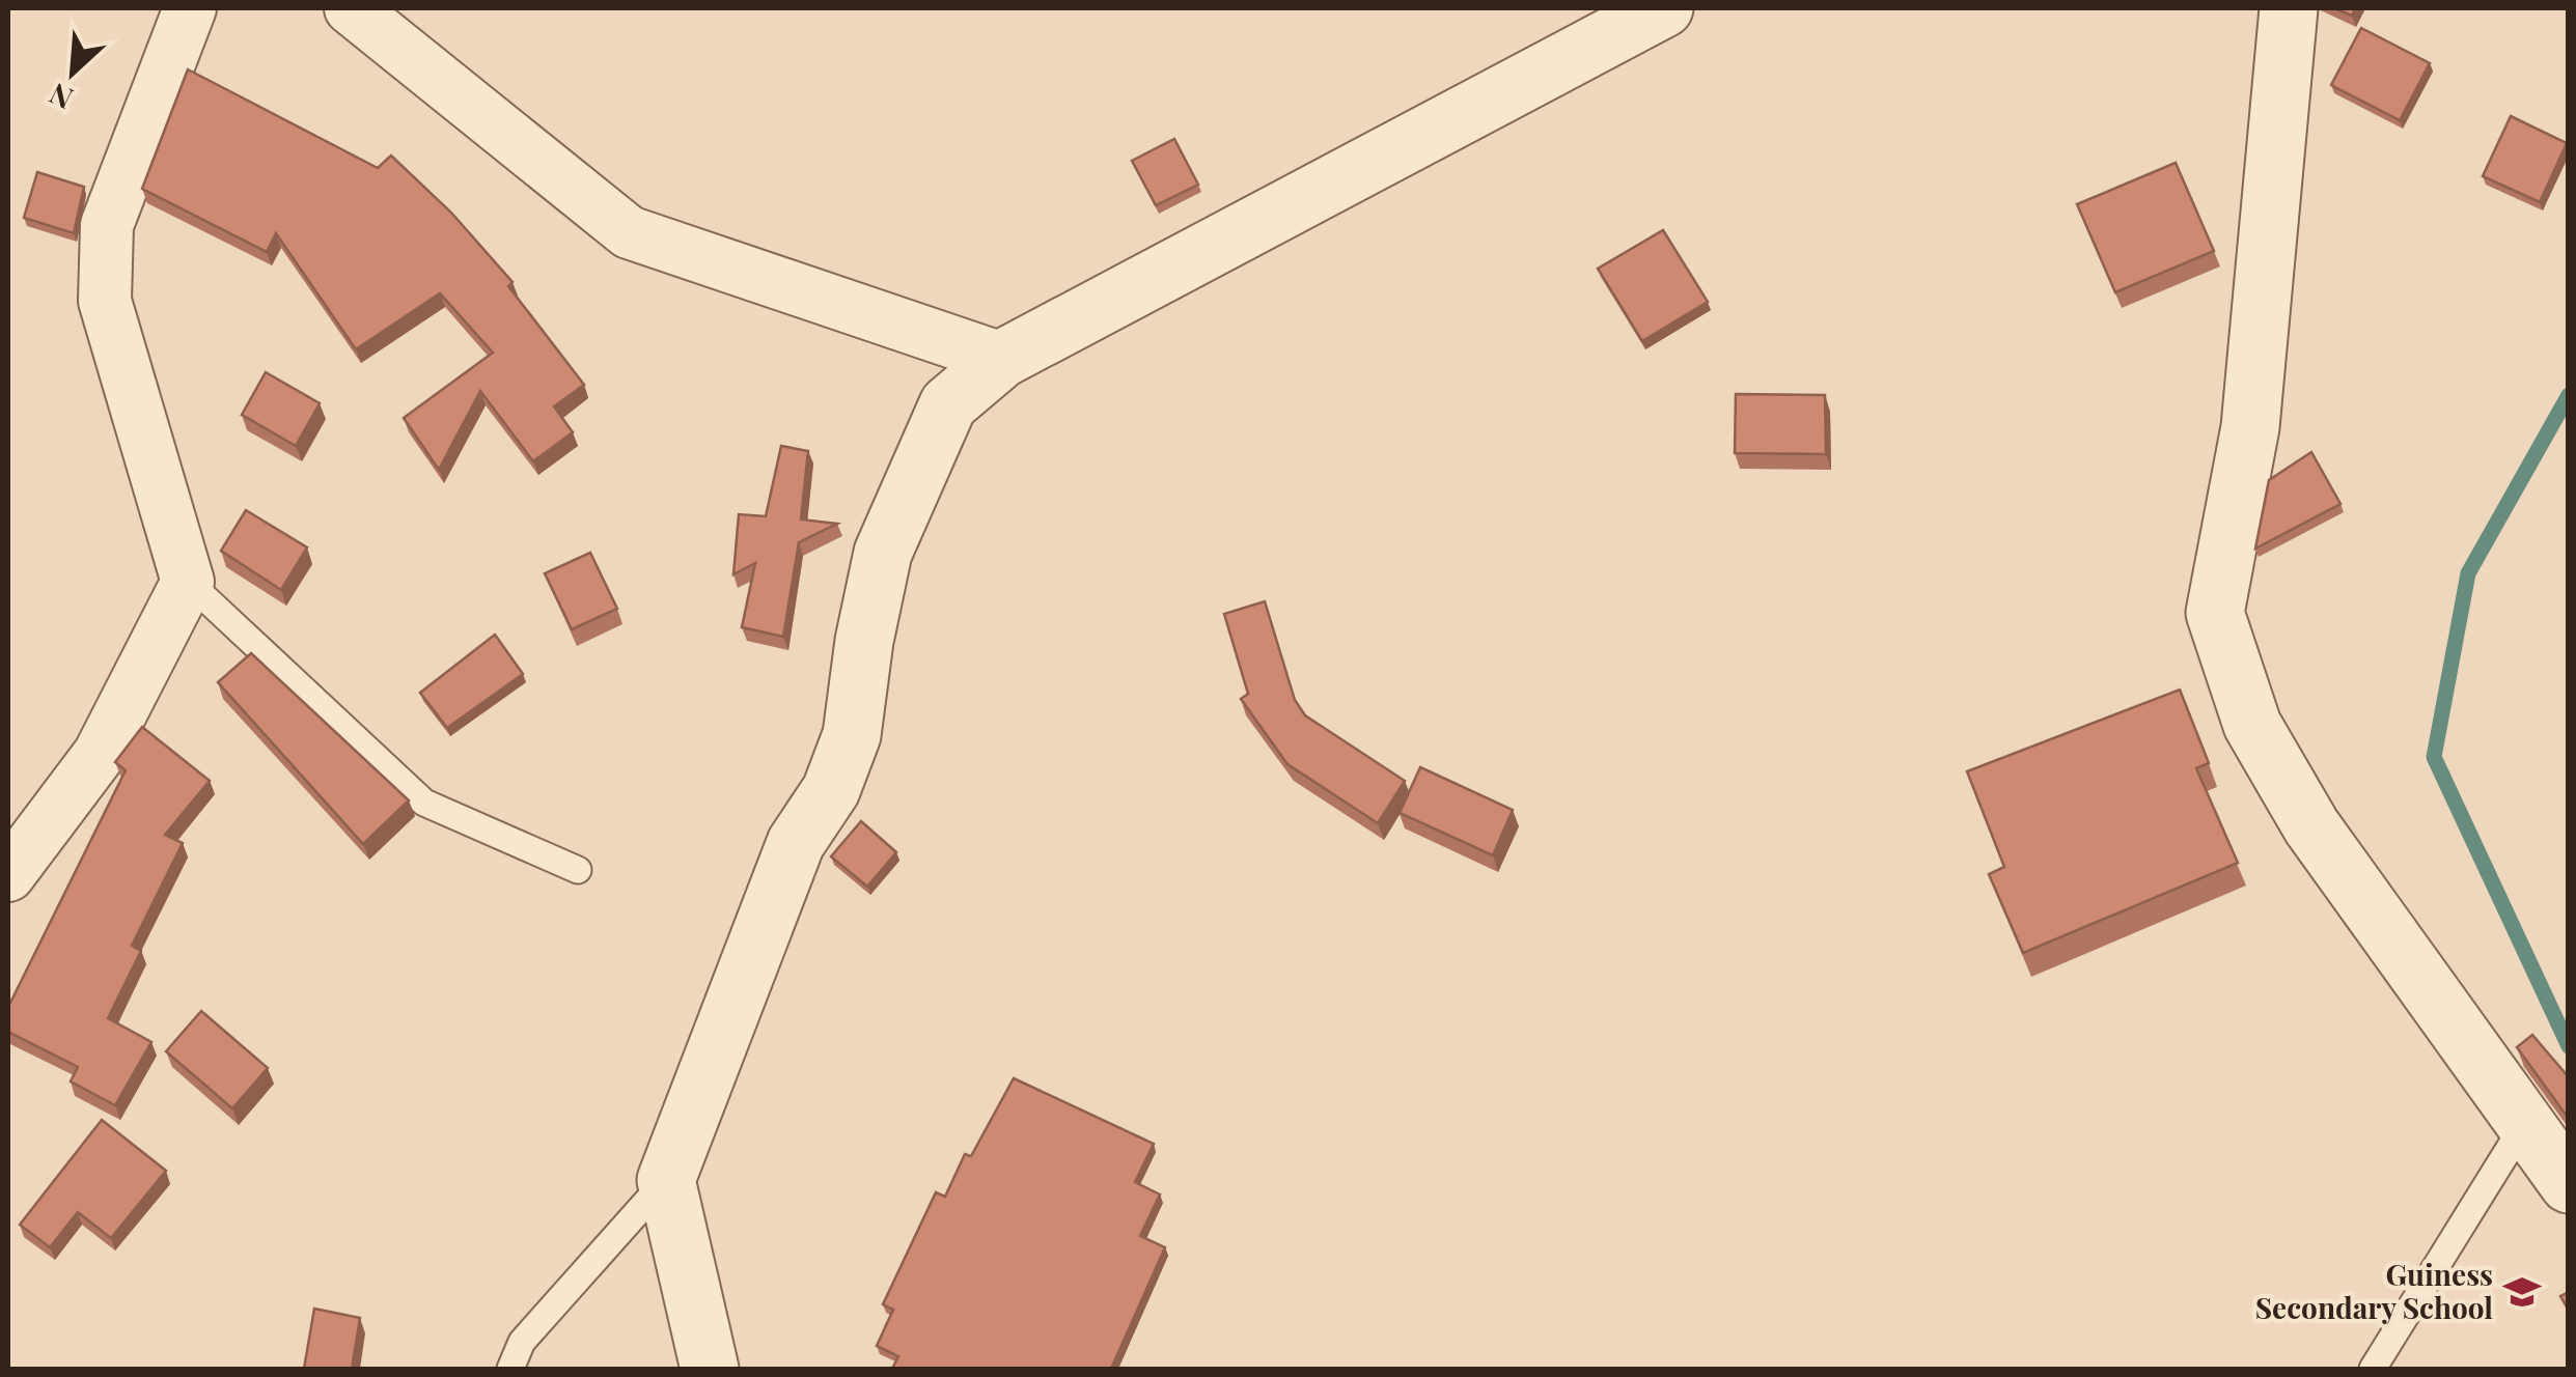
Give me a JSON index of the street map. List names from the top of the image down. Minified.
{"places":{"school or university":["Guiness Secondary School"]},"north":"bottom left"}
